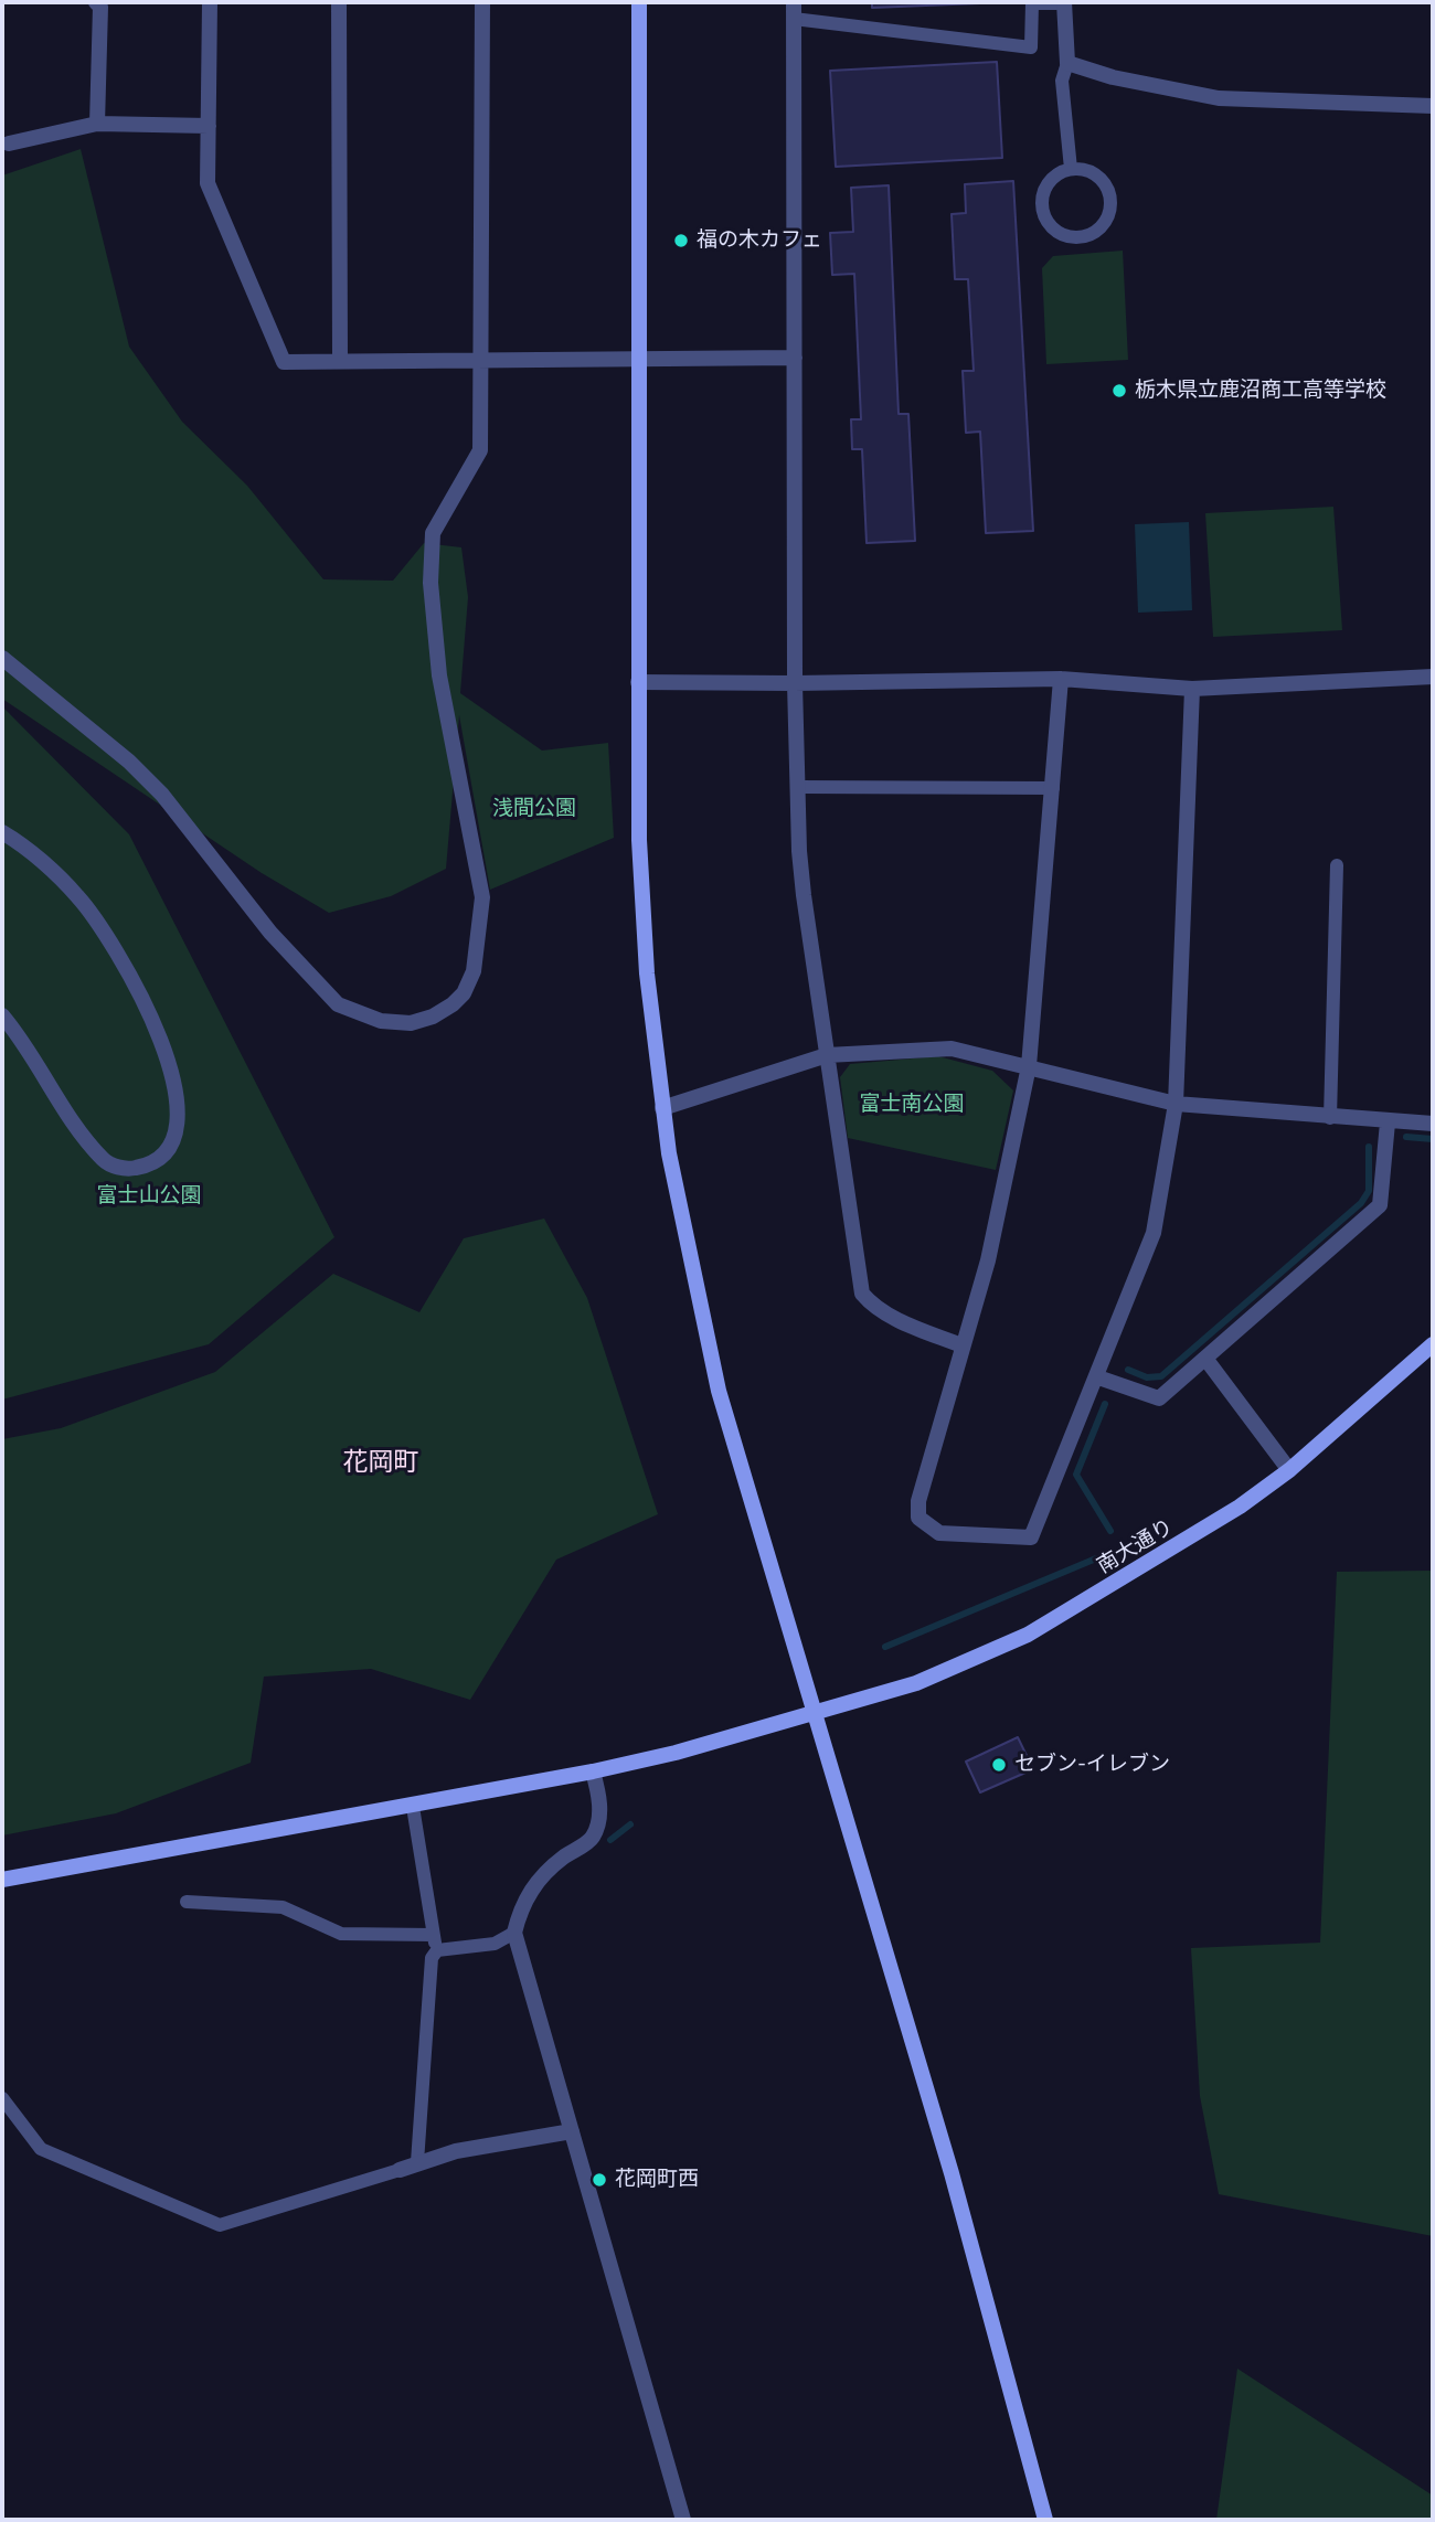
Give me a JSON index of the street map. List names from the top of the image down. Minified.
{"streets":{"street":["南大通り"]},"districts":["花岡町"],"parks":["浅間公園","富士南公園","富士山公園"],"places":["福の木カフェ","栃木県立鹿沼商工高等学校","セブン-イレブン","花岡町西"]}
